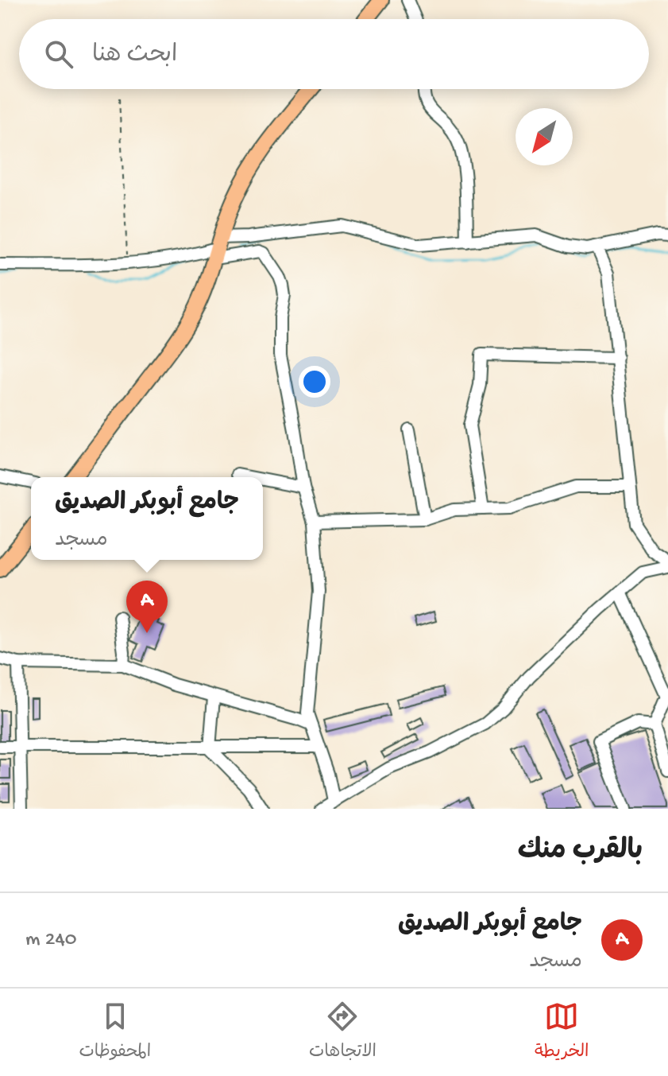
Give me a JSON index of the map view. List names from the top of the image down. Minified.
{"north":"bottom left","page":{"search":"ابحث هنا","popup":["جامع أبوبكر الصديق","مسجد"],"pins":"A","heading":"بالقرب منك","list":[{"mark":"A","name":"جامع أبوبكر الصديق","note":"مسجد","value":"240 m"}],"nav":["الخريطة","الاتجاهات","المحفوظات"]}}
